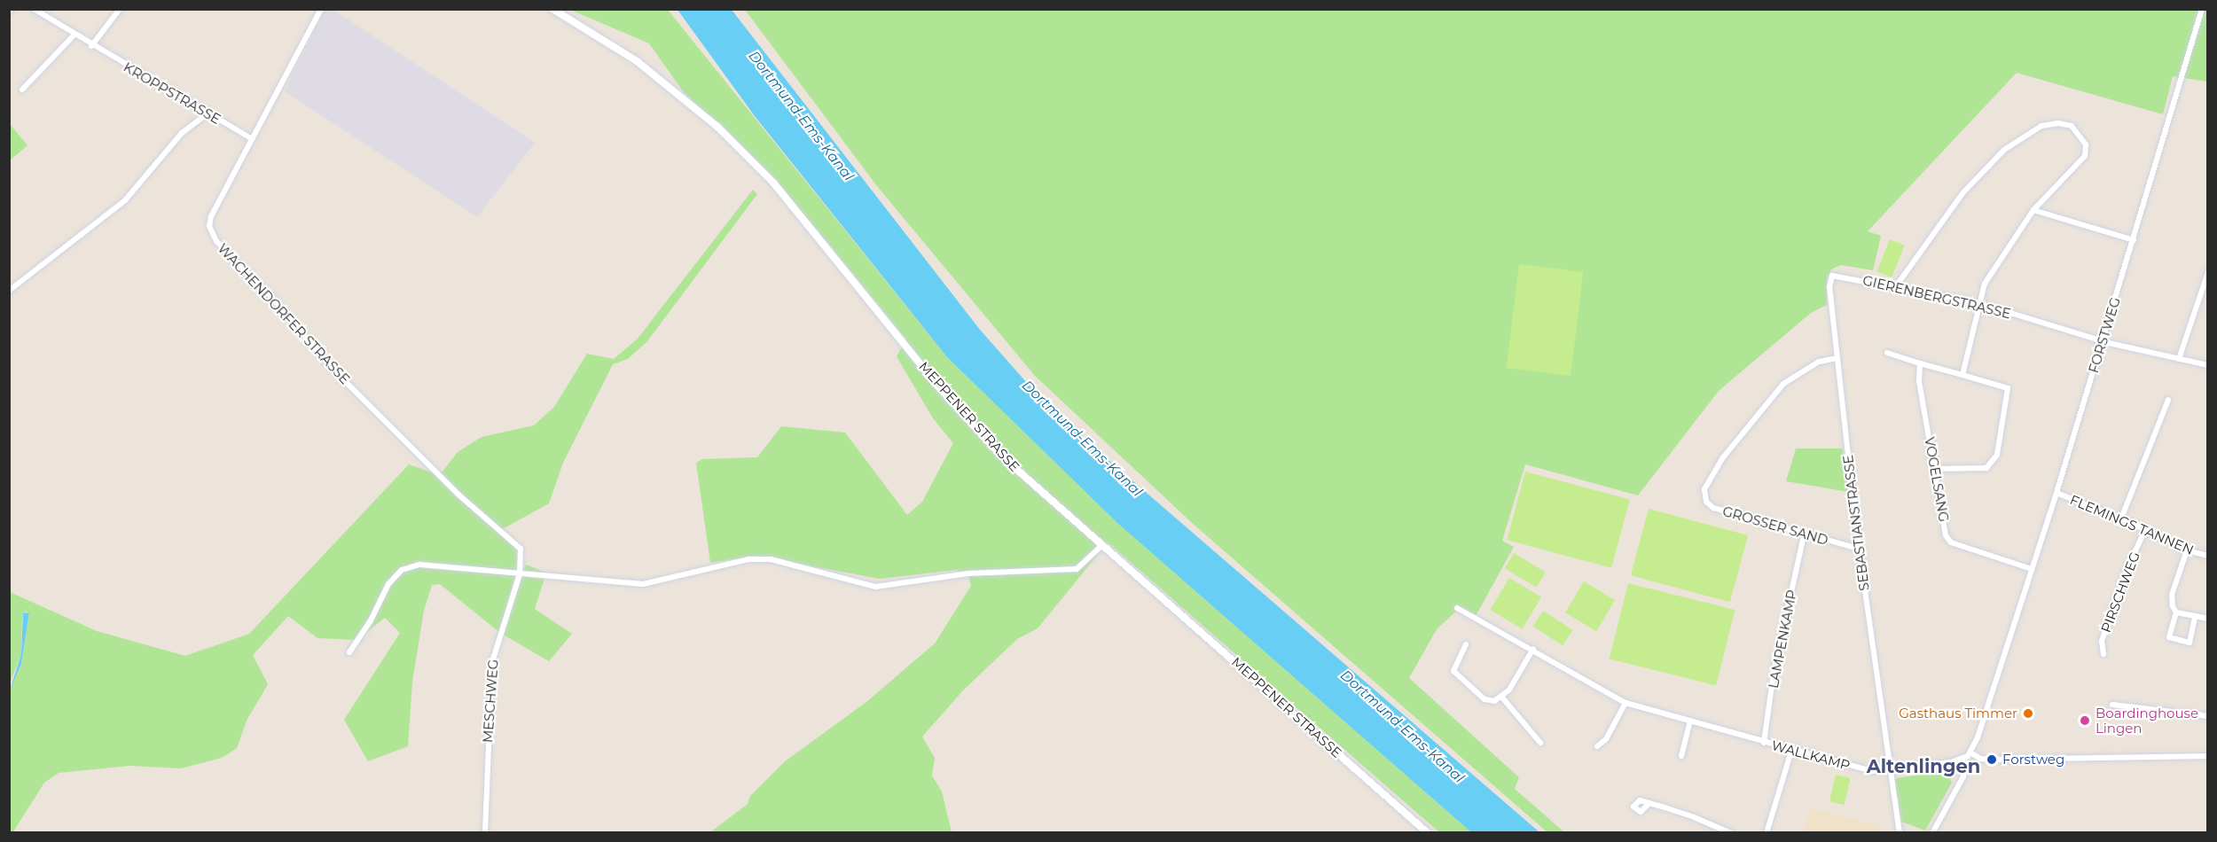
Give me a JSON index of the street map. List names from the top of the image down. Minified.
{"streets":{"main road":["MEPPENER STRASSE"],"street":["KROPPSTRASSE","GIERENBERGSTRASSE","WACHENDORFER STRASSE","FORSTWEG","VOGELSANG","SEBASTIANSTRASSE","FLEMINGS TANNEN","GROSSER SAND","PIRSCHWEG","LAMPENKAMP","MESCHWEG","WALLKAMP"]},"crossings":[["KROPPSTRASSE","WACHENDORFER STRASSE"],["GIERENBERGSTRASSE","FORSTWEG"],["GIERENBERGSTRASSE","SEBASTIANSTRASSE"],["WACHENDORFER STRASSE","MESCHWEG"],["FORSTWEG","VOGELSANG"],["FORSTWEG","FLEMINGS TANNEN"],["SEBASTIANSTRASSE","GROSSER SAND"],["SEBASTIANSTRASSE","WALLKAMP"],["FLEMINGS TANNEN","PIRSCHWEG"],["GROSSER SAND","LAMPENKAMP"],["LAMPENKAMP","WALLKAMP"]],"districts":["Altenlingen"],"water":["Dortmund-Ems-Kanal"],"places":["Gasthaus Timmer","Boardinghouse Lingen","Forstweg"]}
